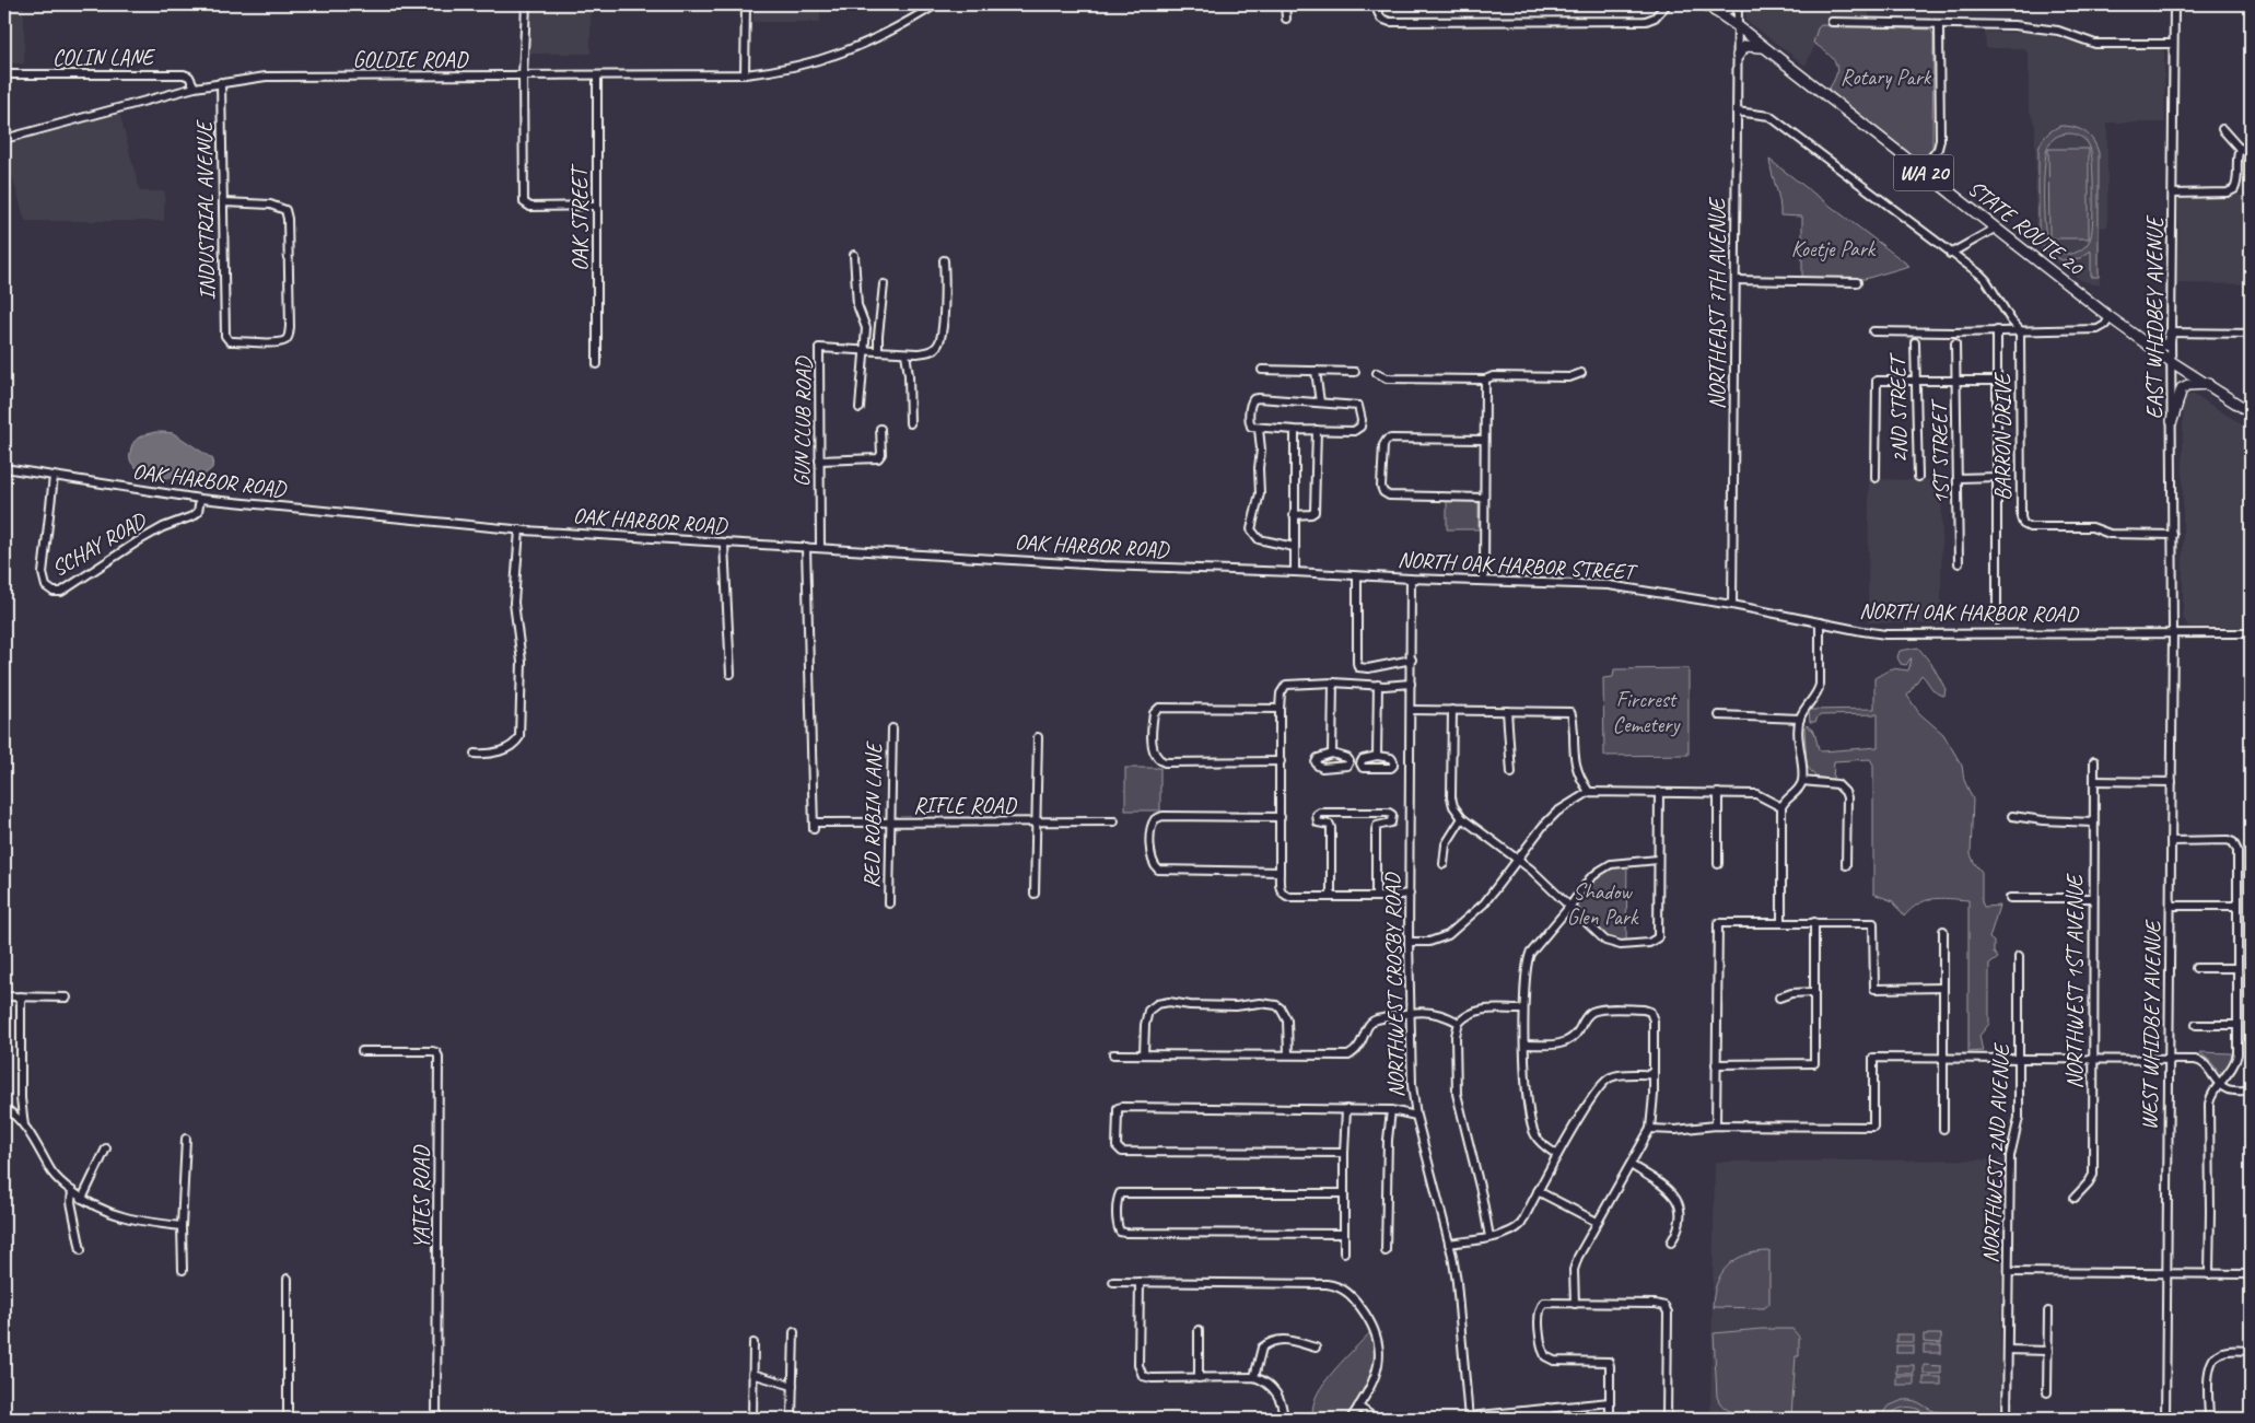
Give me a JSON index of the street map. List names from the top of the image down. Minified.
{"streets":{"main road":["WA 20","STATE ROUTE 20"],"street":["COLIN LANE","GOLDIE ROAD","INDUSTRIAL AVENUE","OAK STREET","NORTHEAST 7TH AVENUE","EAST WHIDBEY AVENUE","2ND STREET","GUN CLUB ROAD","BARRON DRIVE","1ST STREET","OAK HARBOR ROAD","SCHAY ROAD","NORTH OAK HARBOR STREET","NORTH OAK HARBOR ROAD","RIFLE ROAD","RED ROBIN LANE","NORTHWEST 1ST AVENUE","NORTHWEST CROSBY ROAD","WEST WHIDBEY AVENUE","NORTHWEST 2ND AVENUE","YATES ROAD"]},"crossings":[["COLIN LANE","GOLDIE ROAD"],["GOLDIE ROAD","INDUSTRIAL AVENUE"],["GOLDIE ROAD","OAK STREET"],["STATE ROUTE 20","NORTHEAST 7TH AVENUE"],["STATE ROUTE 20","EAST WHIDBEY AVENUE"],["NORTHEAST 7TH AVENUE","NORTH OAK HARBOR STREET"],["NORTHEAST 7TH AVENUE","NORTH OAK HARBOR ROAD"],["EAST WHIDBEY AVENUE","BARRON DRIVE"],["EAST WHIDBEY AVENUE","NORTH OAK HARBOR ROAD"],["EAST WHIDBEY AVENUE","WEST WHIDBEY AVENUE"],["GUN CLUB ROAD","OAK HARBOR ROAD"],["OAK HARBOR ROAD","SCHAY ROAD"],["OAK HARBOR ROAD","NORTH OAK HARBOR STREET"],["OAK HARBOR ROAD","RIFLE ROAD"],["NORTH OAK HARBOR STREET","NORTH OAK HARBOR ROAD"],["NORTH OAK HARBOR STREET","NORTHWEST CROSBY ROAD"],["NORTH OAK HARBOR ROAD","WEST WHIDBEY AVENUE"],["RIFLE ROAD","RED ROBIN LANE"]],"parks":["Rotary Park","Koetje Park","Fircrest Cemetery","Shadow Glen Park"]}
